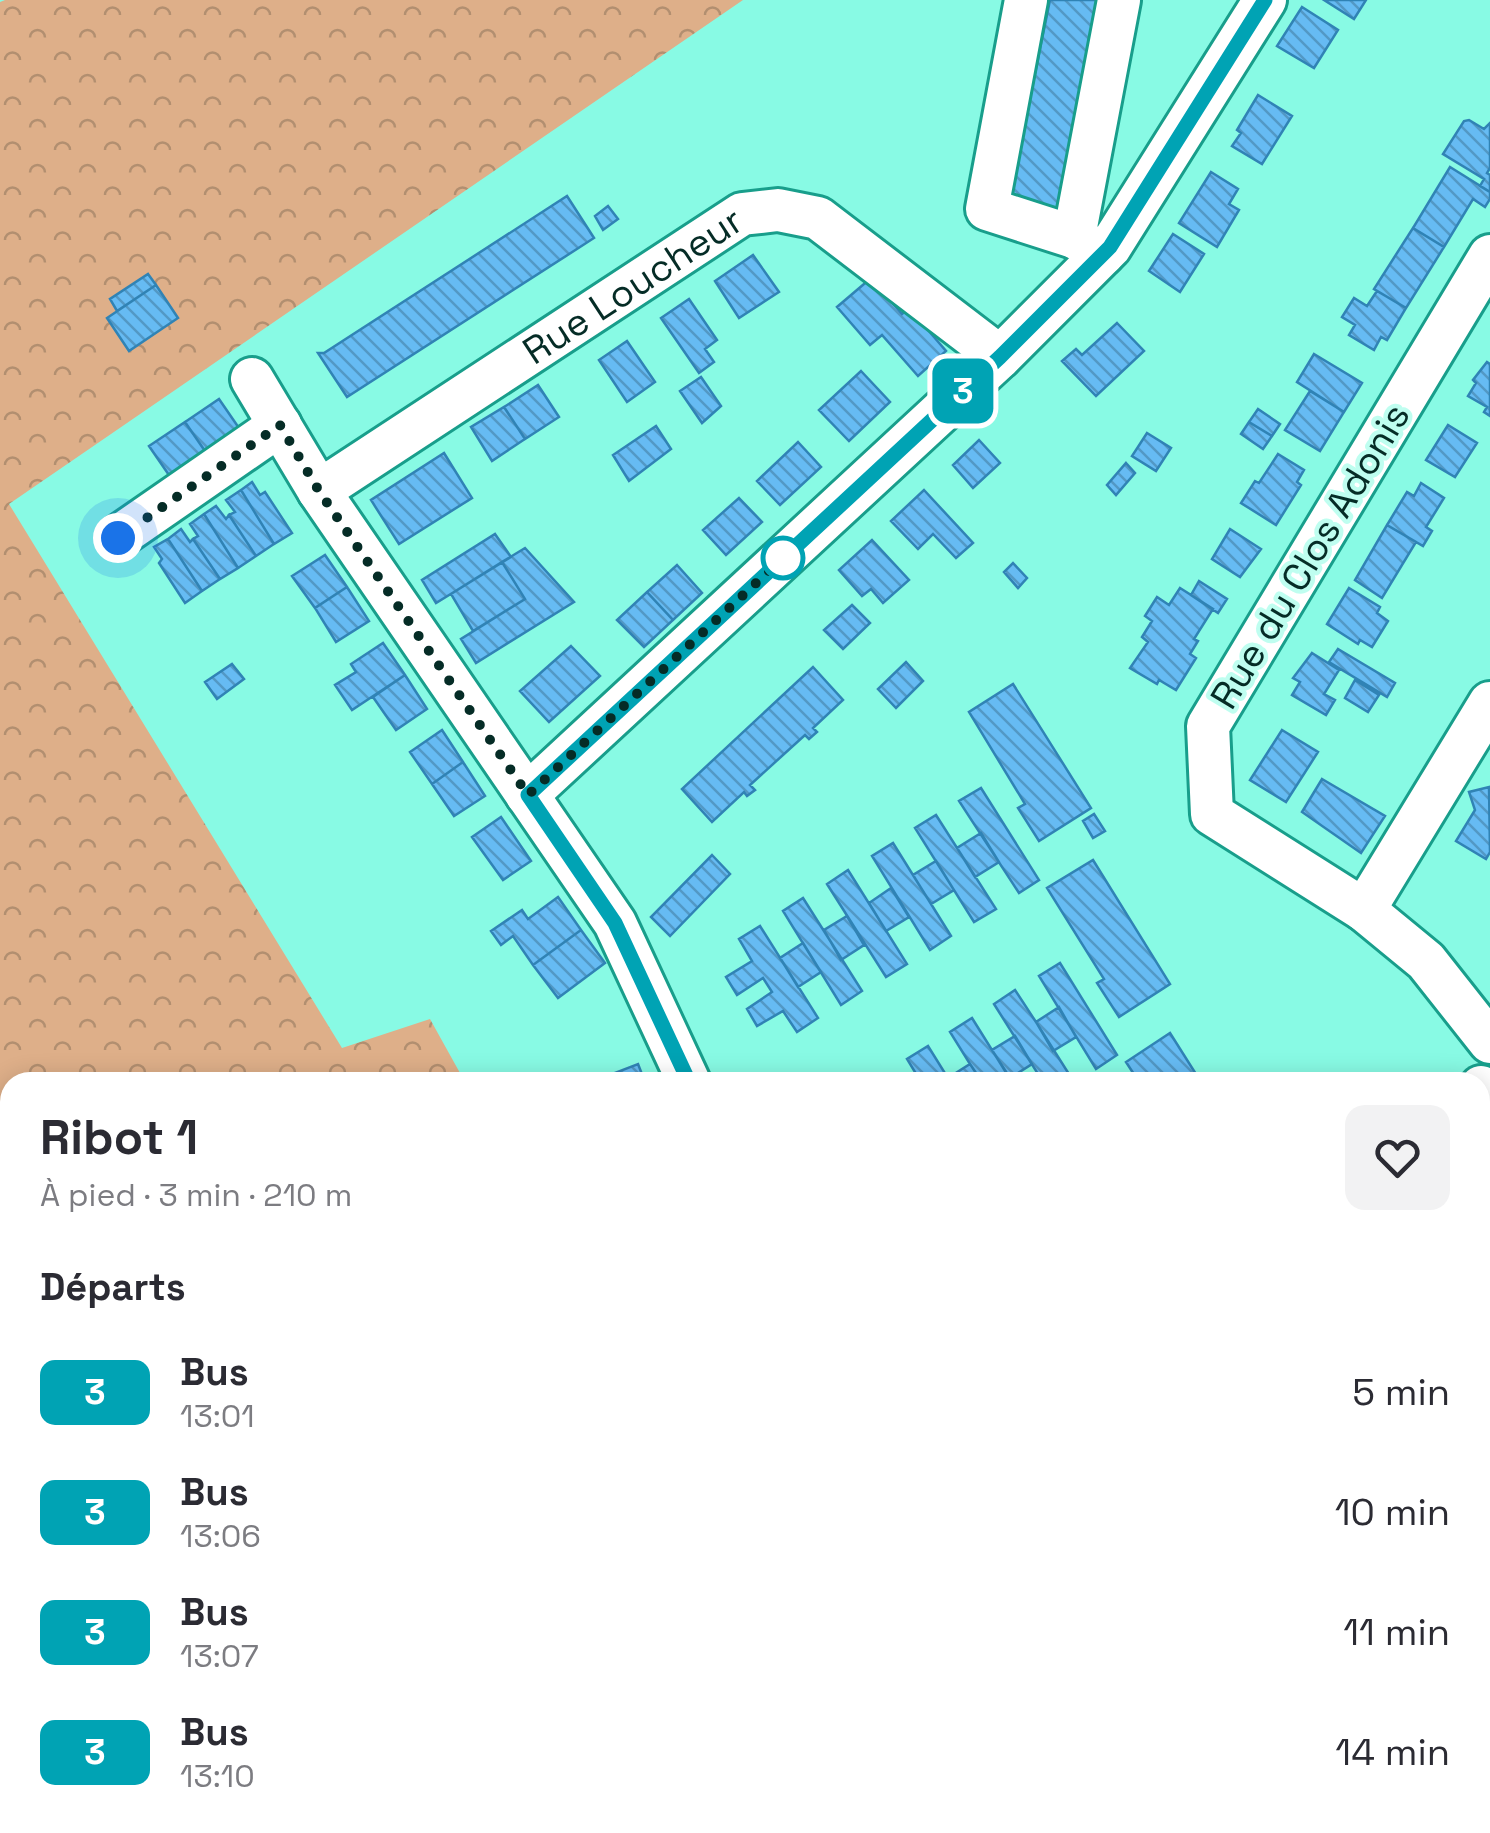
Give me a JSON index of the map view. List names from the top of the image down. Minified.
{"streets":{"street":["Rue Loucheur","Rue du Clos Adonis"]},"lines":["bus line 3"],"page":{"on_map":"3","heading":[["Ribot 1","À pied · 3 min · 210 m"],"Départs"],"list":[{"mark":"3","name":"Bus","note":"13:01","value":"5 min"},{"mark":"3","name":"Bus","note":"13:06","value":"10 min"},{"mark":"3","name":"Bus","note":"13:07","value":"11 min"},{"mark":"3","name":"Bus","note":"13:10","value":"14 min"}]}}
